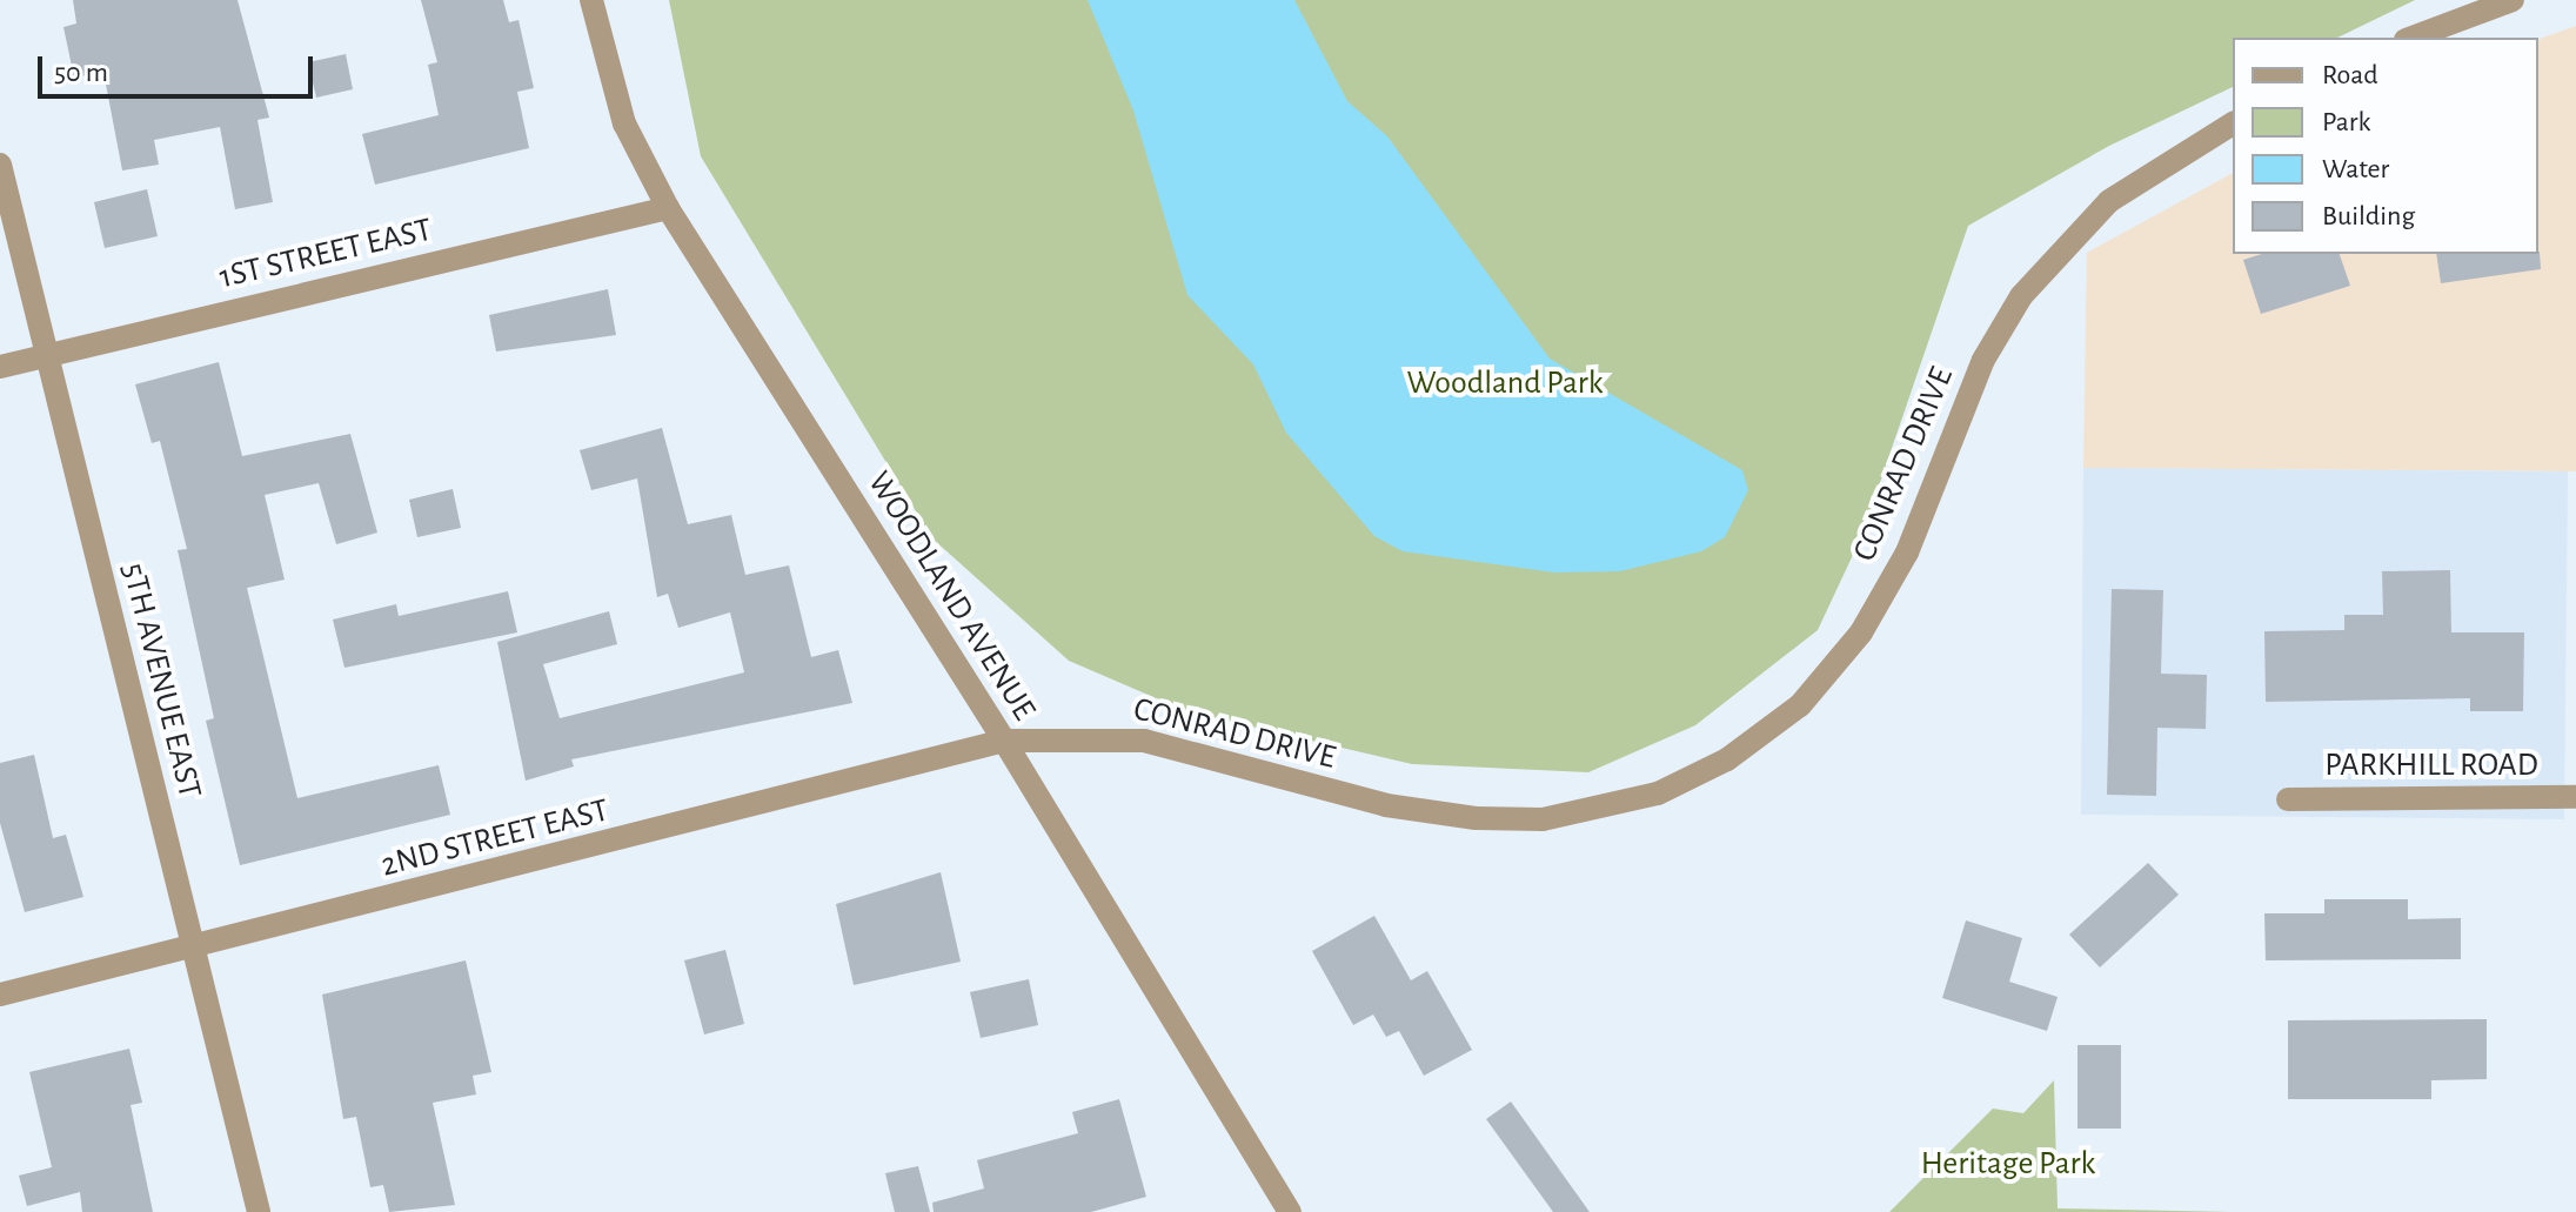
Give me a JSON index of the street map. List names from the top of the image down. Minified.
{"streets":{"street":["1ST STREET EAST","CONRAD DRIVE","WOODLAND AVENUE","5TH AVENUE EAST","PARKHILL ROAD","2ND STREET EAST"]},"crossings":[["1ST STREET EAST","WOODLAND AVENUE"],["1ST STREET EAST","5TH AVENUE EAST"],["CONRAD DRIVE","WOODLAND AVENUE"],["CONRAD DRIVE","2ND STREET EAST"],["WOODLAND AVENUE","2ND STREET EAST"],["5TH AVENUE EAST","2ND STREET EAST"]],"parks":["Woodland Park","Heritage Park"],"legend":["Road","Park","Water","Building"],"scale_bar":"50 m"}
